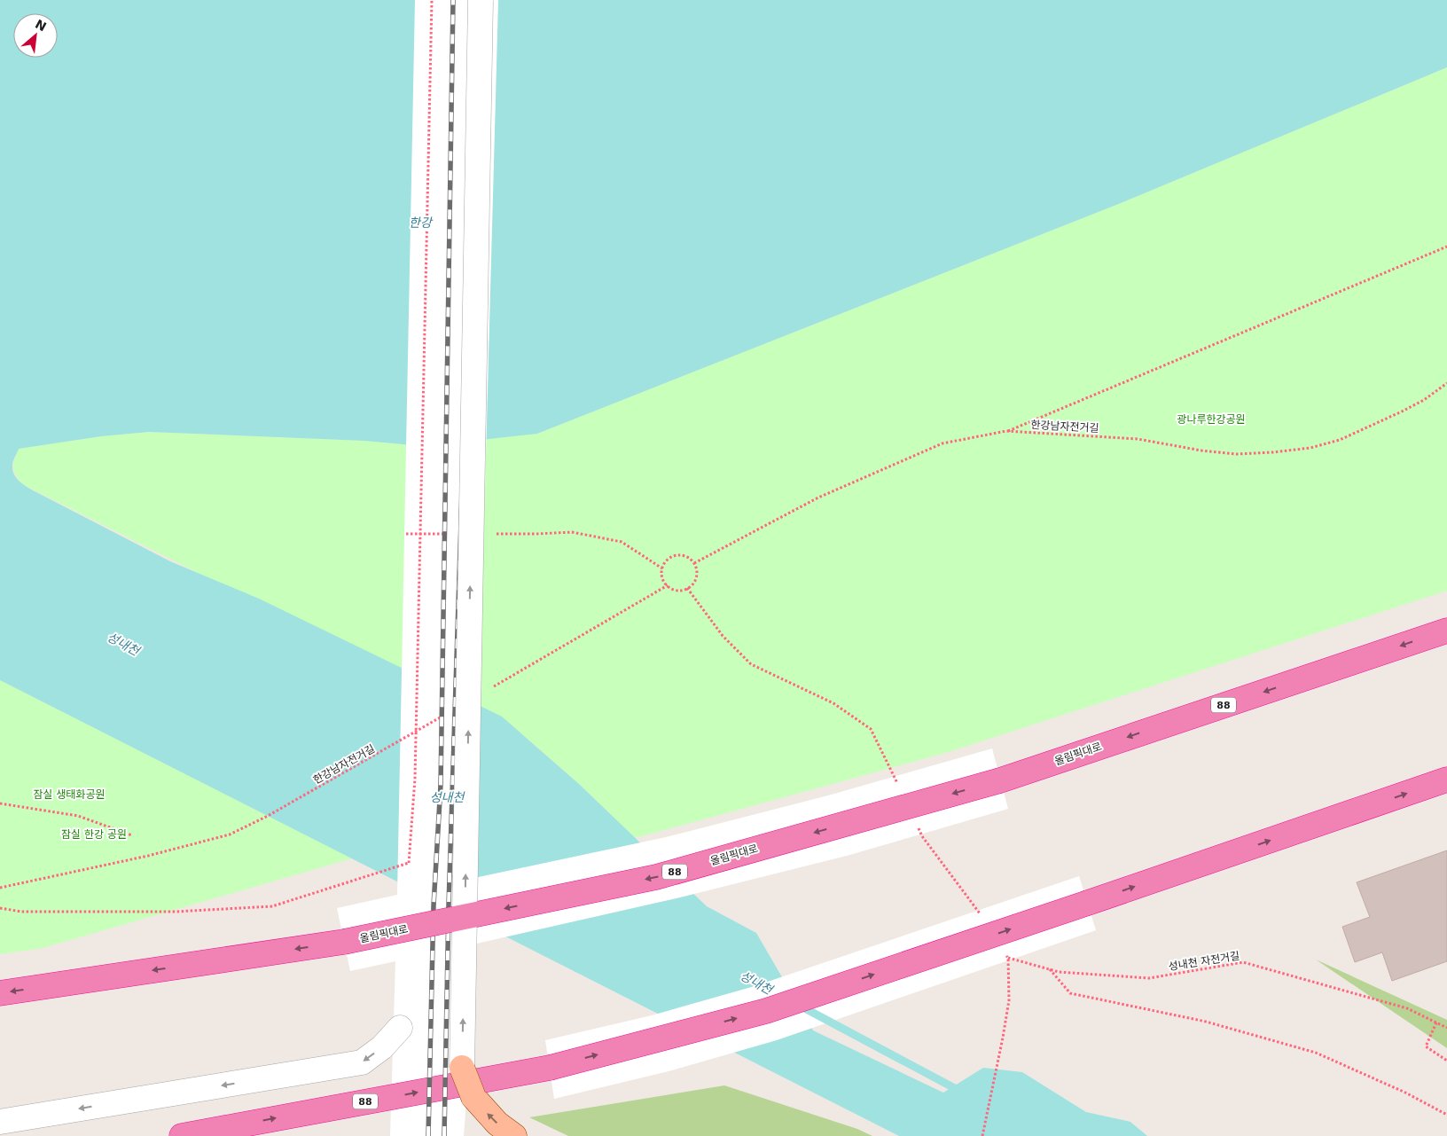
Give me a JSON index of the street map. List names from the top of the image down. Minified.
{"streets":{"highway":["88","올림픽대로"],"path":["한강남자전거길","성내천 자전거길"]},"water":["한강","성내천"],"parks":["광나루한강공원","잠실 생태화공원","잠실 한강 공원"],"north":"top right"}
